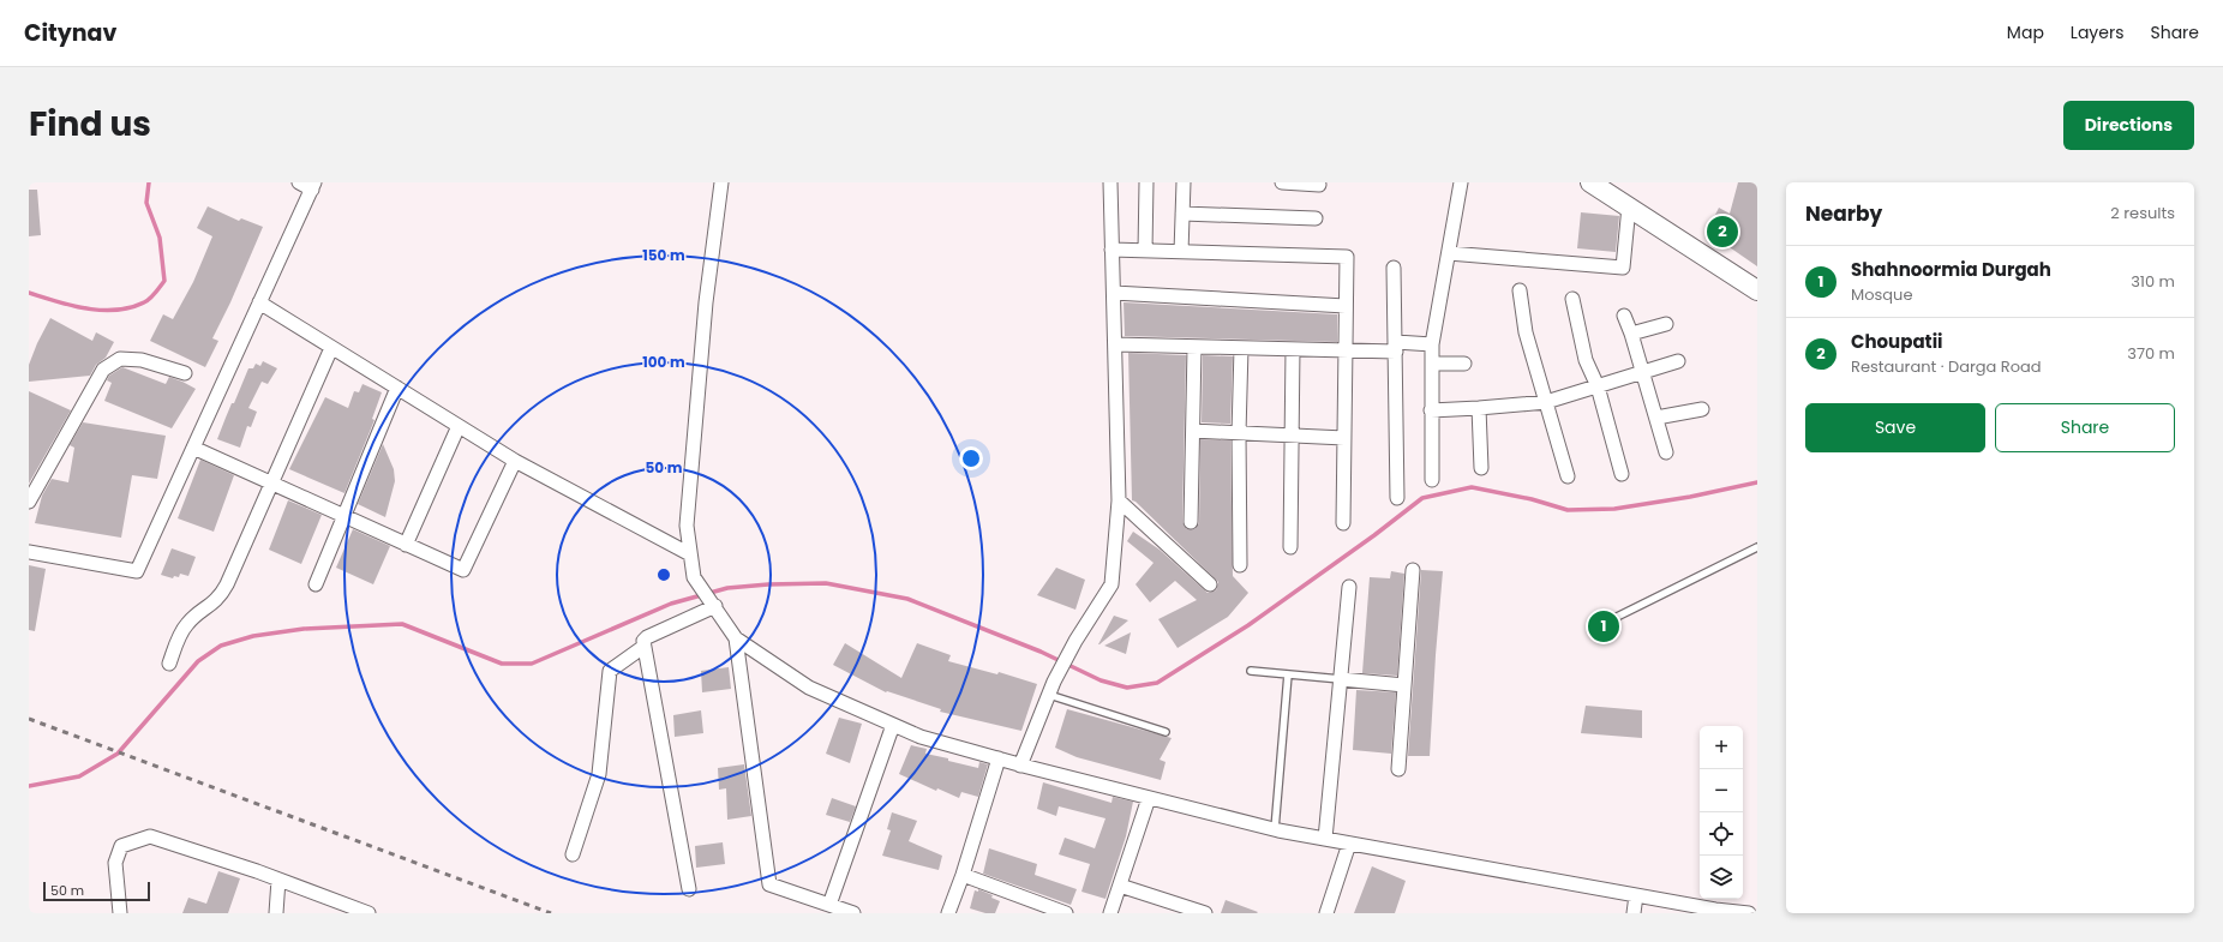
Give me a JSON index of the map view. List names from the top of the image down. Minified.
{"scale_bar":"50 m","page":{"header":"Citynav","nav":["Map","Layers","Share"],"title":"Find us","buttons":["Directions",["Save","Share"]],"heading":["Nearby","2 results"],"pins":["2","1"],"list":[{"mark":"1","name":"Shahnoormia Durgah","note":"Mosque","value":"310 m"},{"mark":"2","name":"Choupatii","note":"Restaurant · Darga Road","value":"370 m"}],"map_buttons":["+","−"],"scale":"50 m"},"rings":["150 m","100 m","50 m"]}
